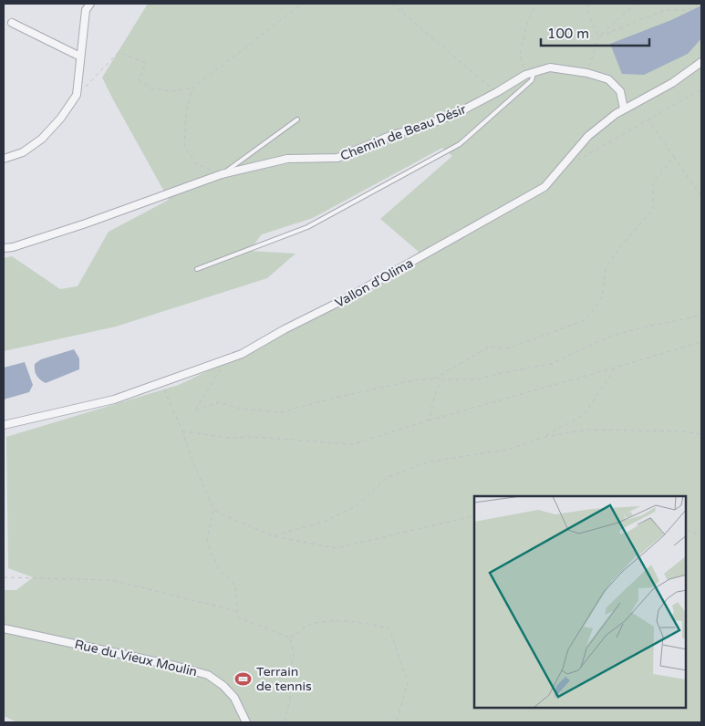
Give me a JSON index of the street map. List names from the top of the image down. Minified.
{"streets":{"street":["Chemin de Beau Désir","Vallon d'Olima","Rue du Vieux Moulin"]},"crossings":[["Chemin de Beau Désir","Vallon d'Olima"]],"places":{"sports":["Terrain de tennis"]},"scale_bar":"100 m"}
